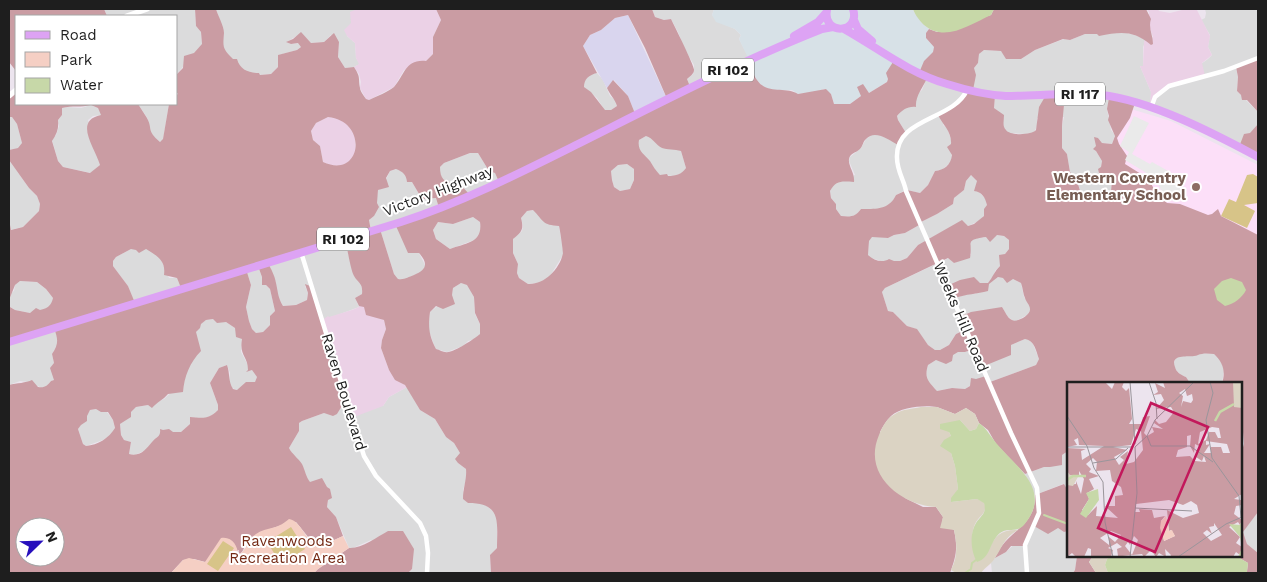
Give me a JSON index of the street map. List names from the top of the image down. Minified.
{"streets":{"main road":["RI 102","RI 117","Victory Highway"],"street":["Weeks Hill Road","Raven Boulevard"]},"crossings":[["RI 117","Weeks Hill Road"],["Victory Highway","Raven Boulevard"]],"parks":["Ravenwoods Recreation Area"],"places":["Western Coventry Elementary School"],"legend":["Road","Park","Water"],"north":"top right"}
